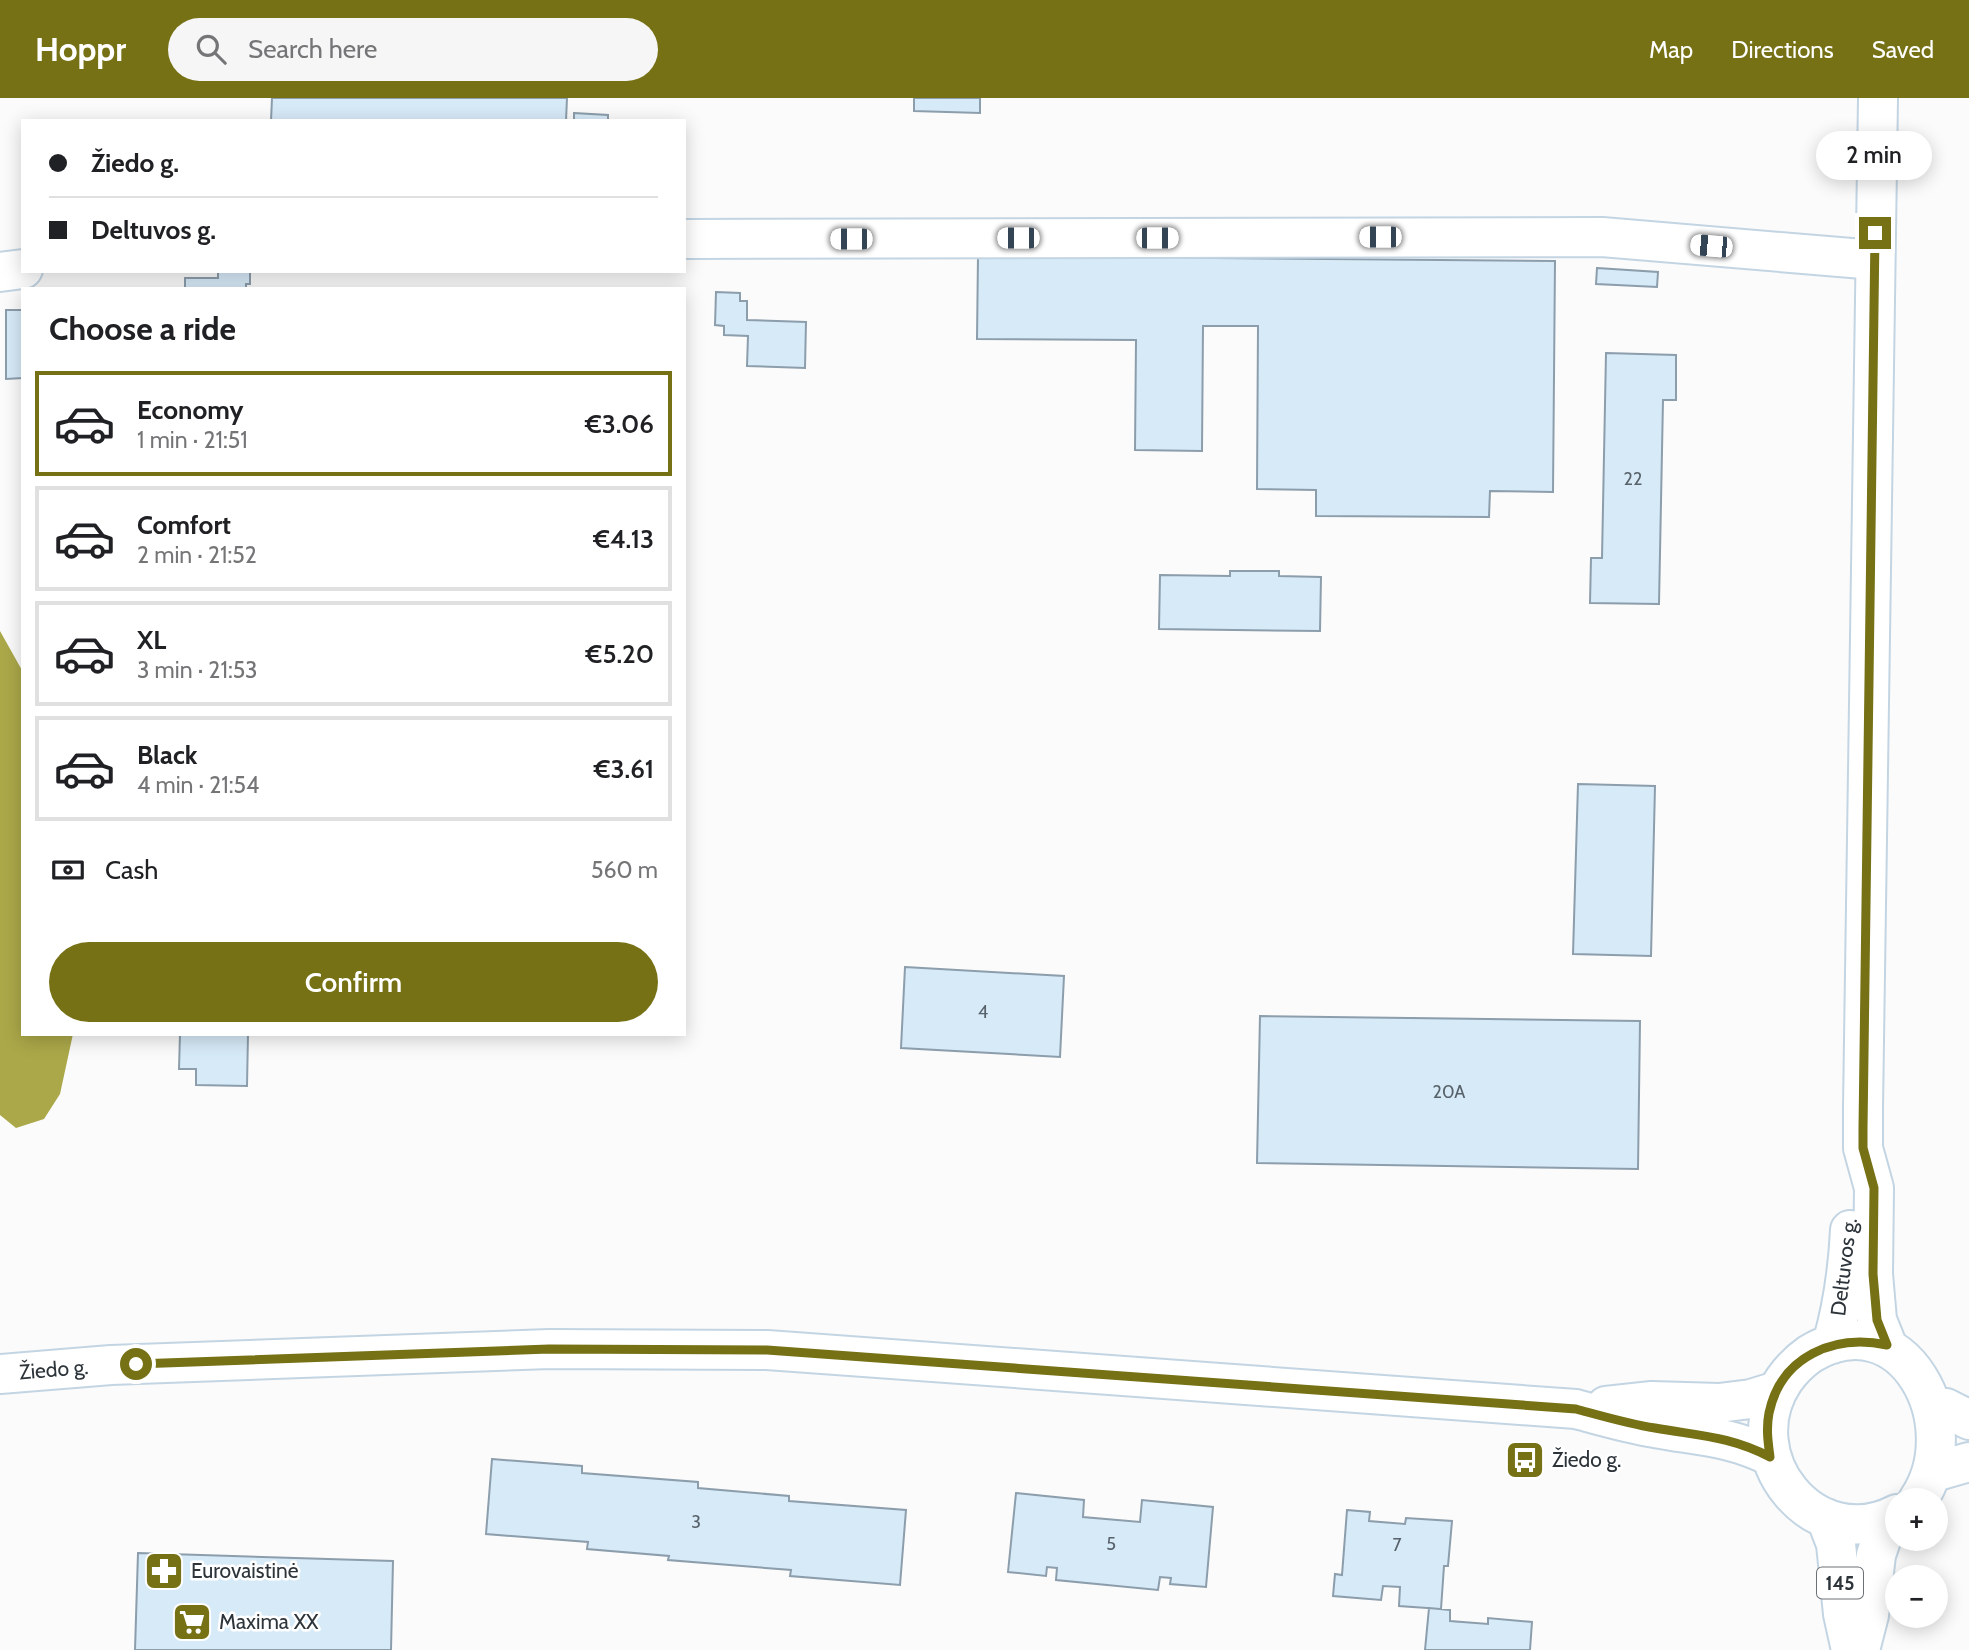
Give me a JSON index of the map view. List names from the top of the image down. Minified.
{"streets":{"street":["Deltuvos g.","Žiedo g.","145"]},"crossings":[["Deltuvos g.","145"],["Žiedo g.","145"]],"places":{"bus stop":["Žiedo g."],"pharmacy":["Eurovaistinė"],"supermarket":["Maxima XX"]},"house_numbers":["22","4","20A","3","5","7"],"page":{"header":"Hoppr","search":"Search here","nav":["Map","Directions","Saved"],"banner":["Žiedo g.","Deltuvos g."],"bubble":"2 min","heading":"Choose a ride","list":[{"name":"Economy","note":"1 min · 21:51","value":"€3.06"},{"name":"Comfort","note":"2 min · 21:52","value":"€4.13"},{"name":"XL","note":"3 min · 21:53","value":"€5.20"},{"name":"Black","note":"4 min · 21:54","value":"€3.61"}],"pay":["Cash","560 m"],"buttons":"Confirm","map_buttons":["+","−"]}}
